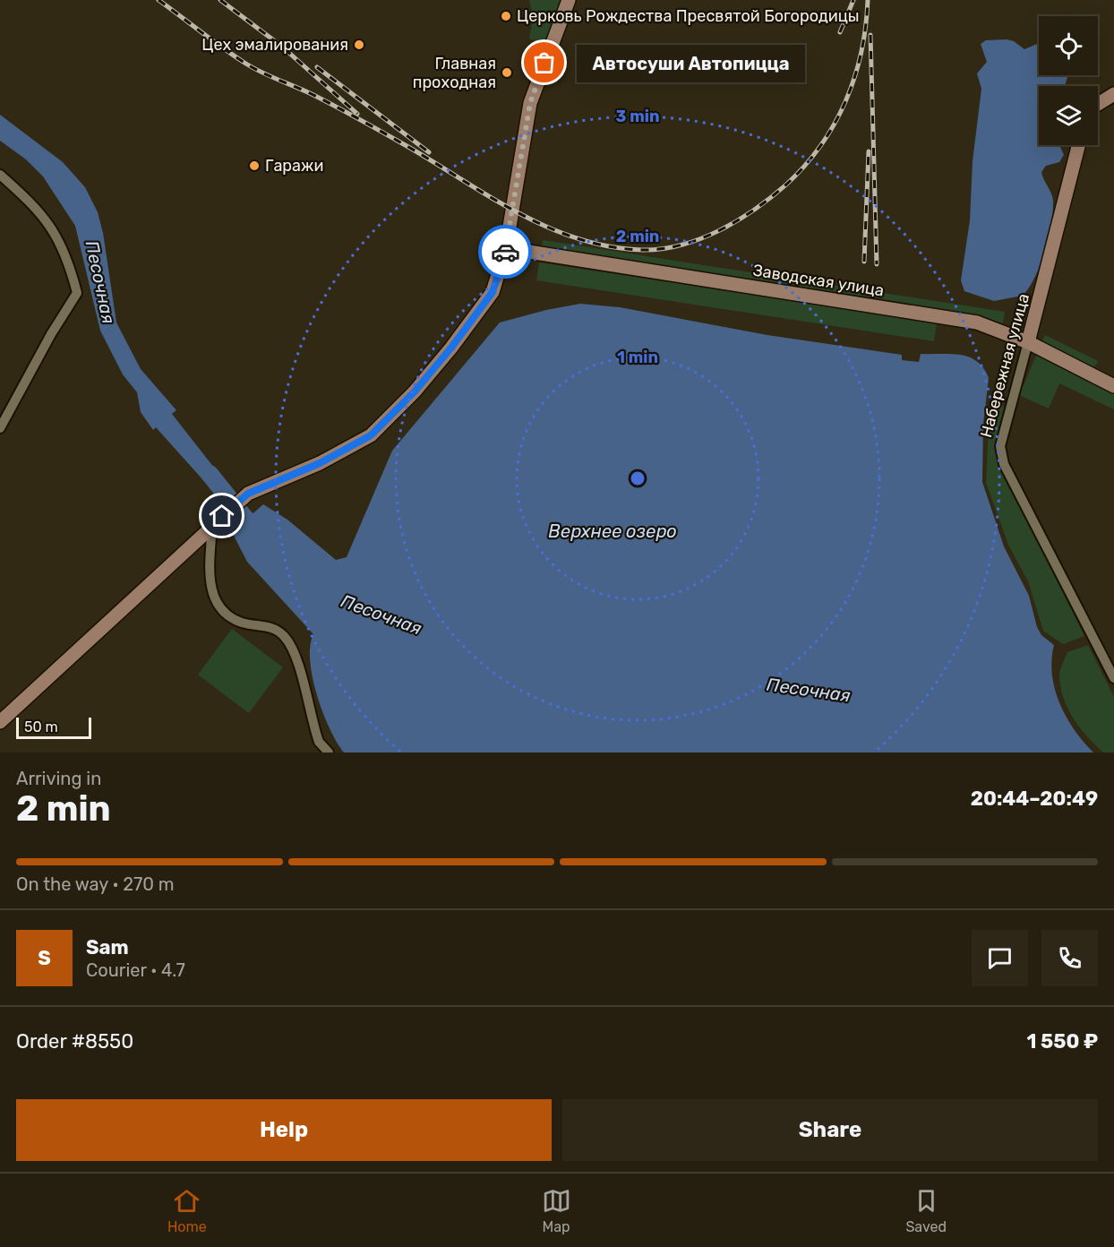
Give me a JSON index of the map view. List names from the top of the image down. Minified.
{"streets":{"main road":["Заводская улица","Набережная улица"]},"crossings":[["Заводская улица","Набережная улица"]],"water":["Песочная","Верхнее озеро"],"places":["Церковь Рождества Пресвятой Богородицы","Цех эмалирования","Автосуши Автопицца","Главная проходная","Гаражи"],"scale_bar":"50 m","page":{"bubble":"Автосуши Автопицца","scale":"50 m","heading":["2 min","Arriving in","20:44–20:49"],"panel":["Sam","Courier · 4.7","Order #8550","1 550 ₽"],"bar":"On the way · 270 m","round":"S","buttons":["Help","Share"],"tabs":["Home","Map","Saved"]},"rings":["3 min","2 min","1 min"]}
